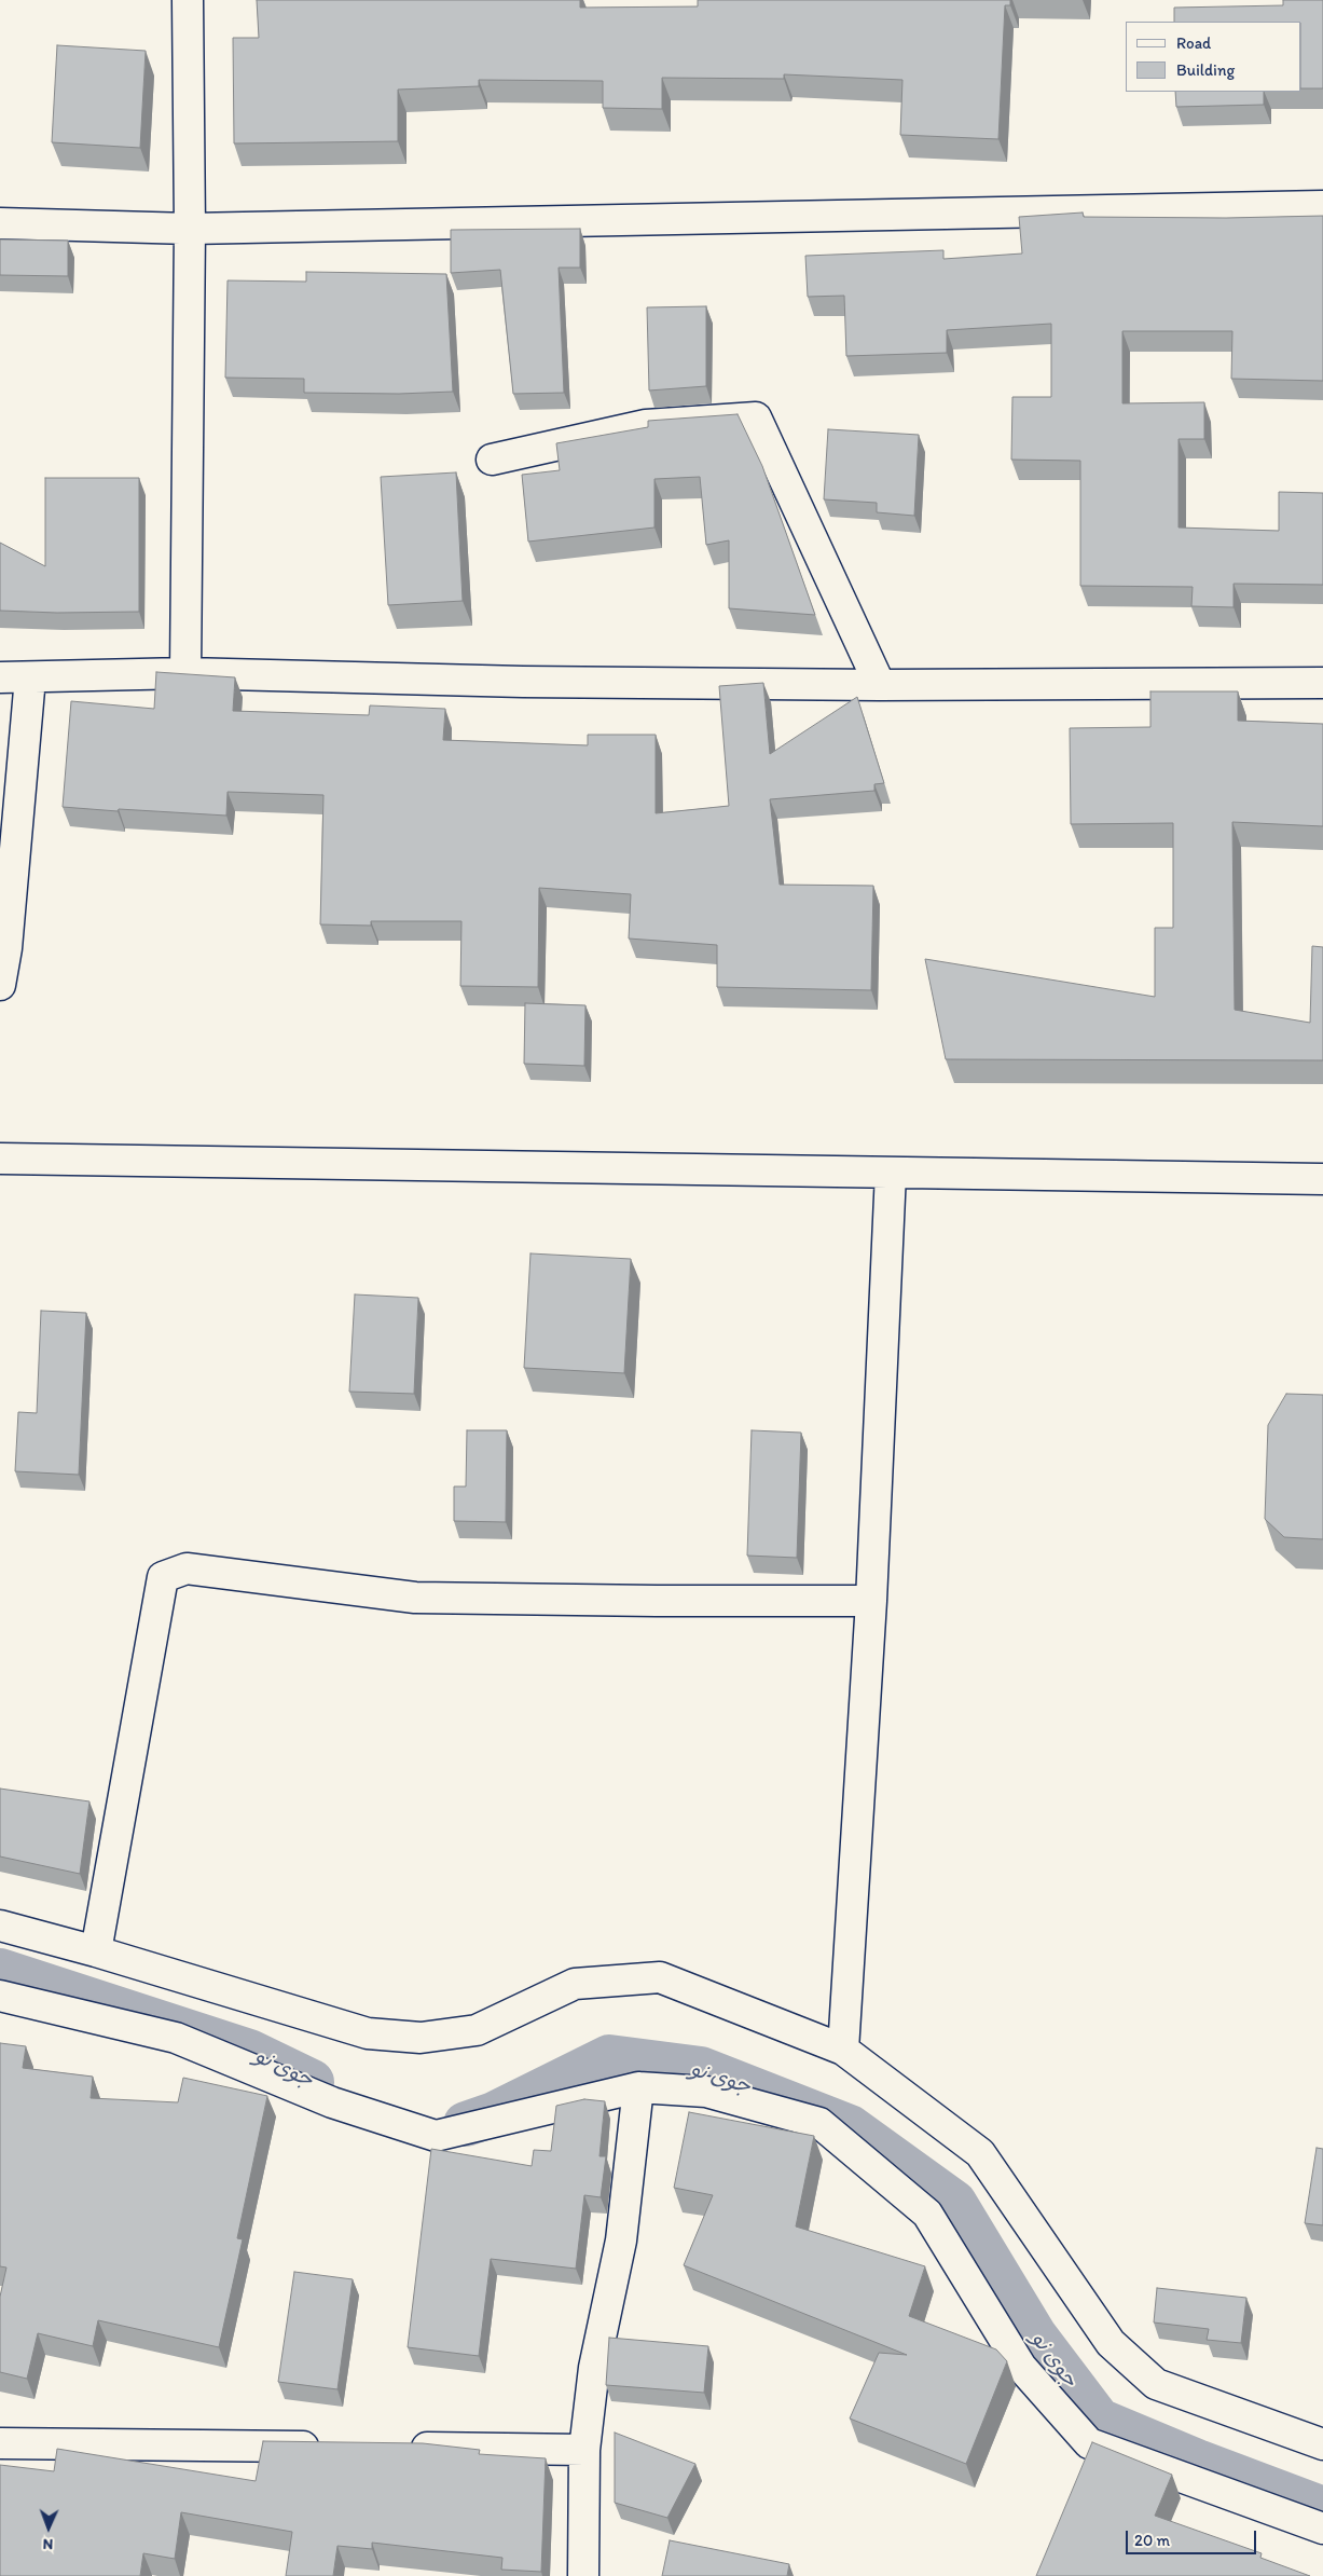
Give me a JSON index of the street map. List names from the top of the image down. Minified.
{"water":["جوی نو"],"legend":["Road","Building"],"scale_bar":"20 m","north":"bottom"}
